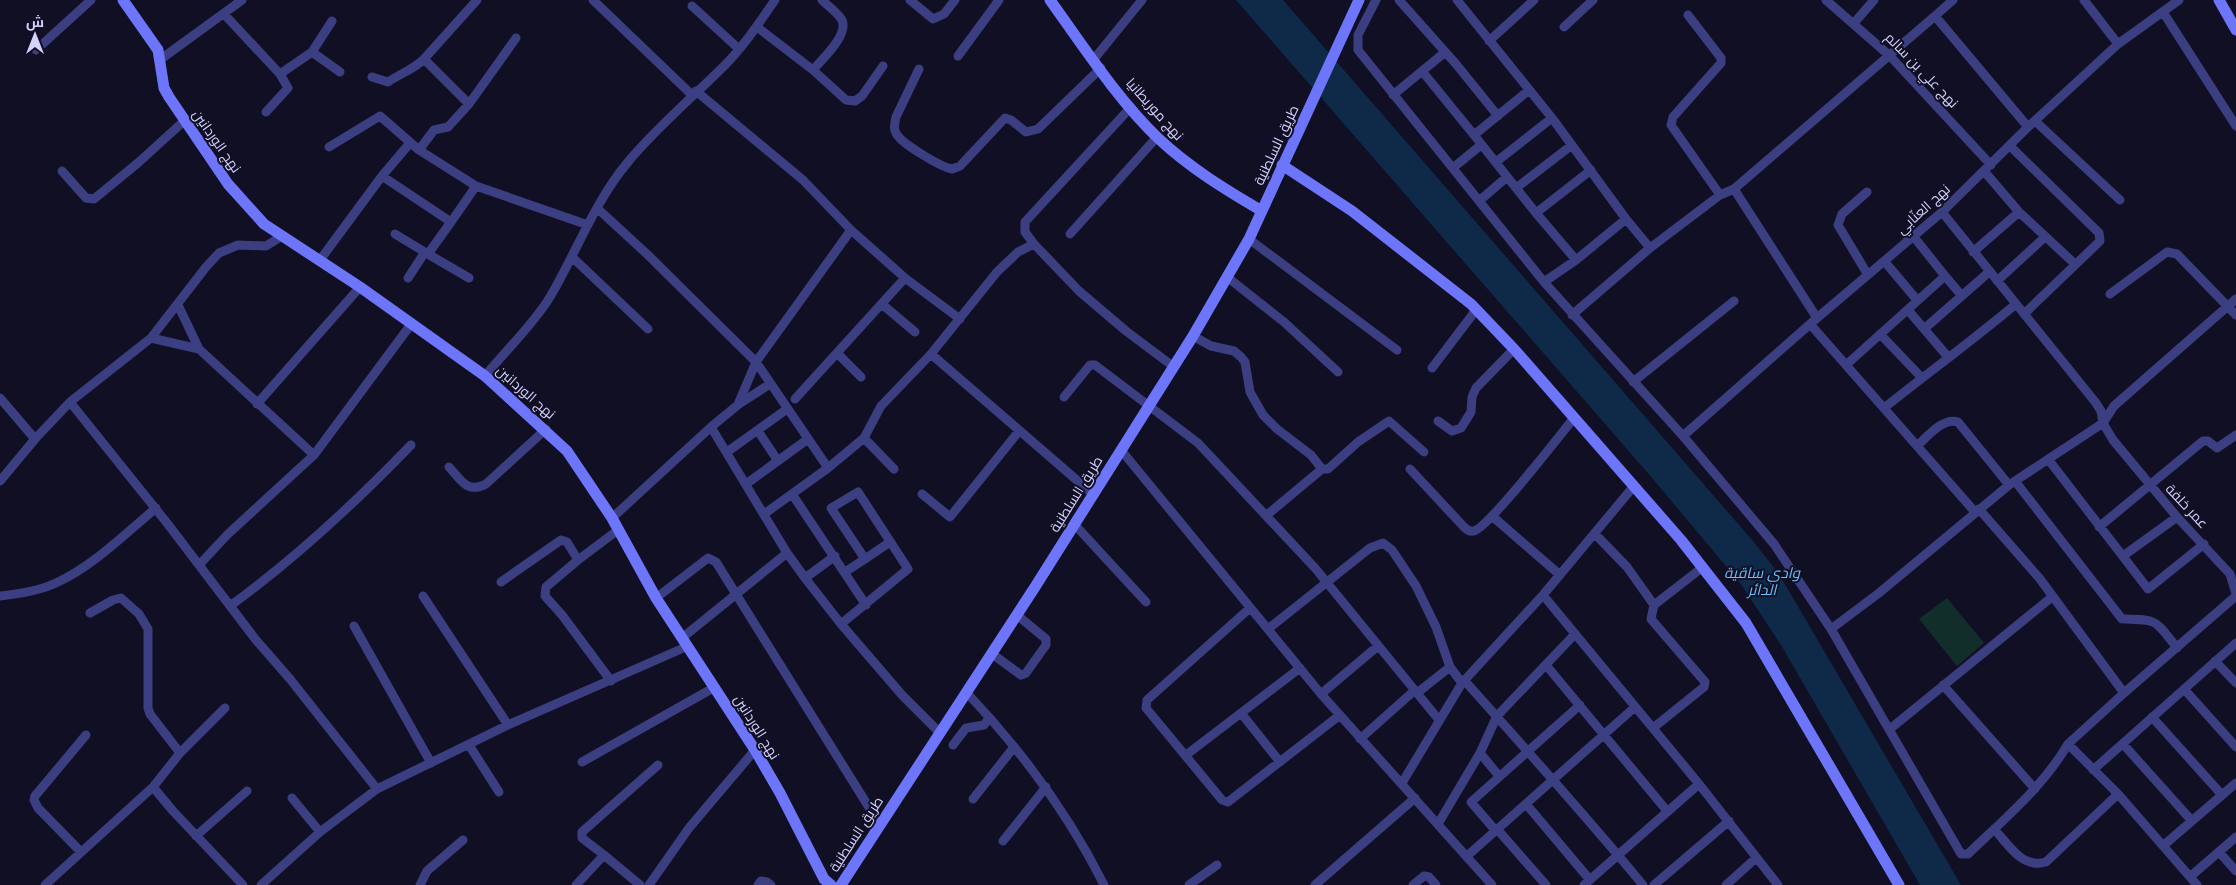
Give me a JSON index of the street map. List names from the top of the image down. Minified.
{"streets":{"street":["نهج علي بن سالم","نهج موريطانيا","نهج الوردانين","طريق السلطنية","نهج العنّابي","عمر خلفة"]},"crossings":[["نهج علي بن سالم","نهج العنّابي"],["نهج موريطانيا","طريق السلطنية"],["نهج العنّابي","عمر خلفة"]],"water":["وادي ساقية الدائر"],"north":"top"}
